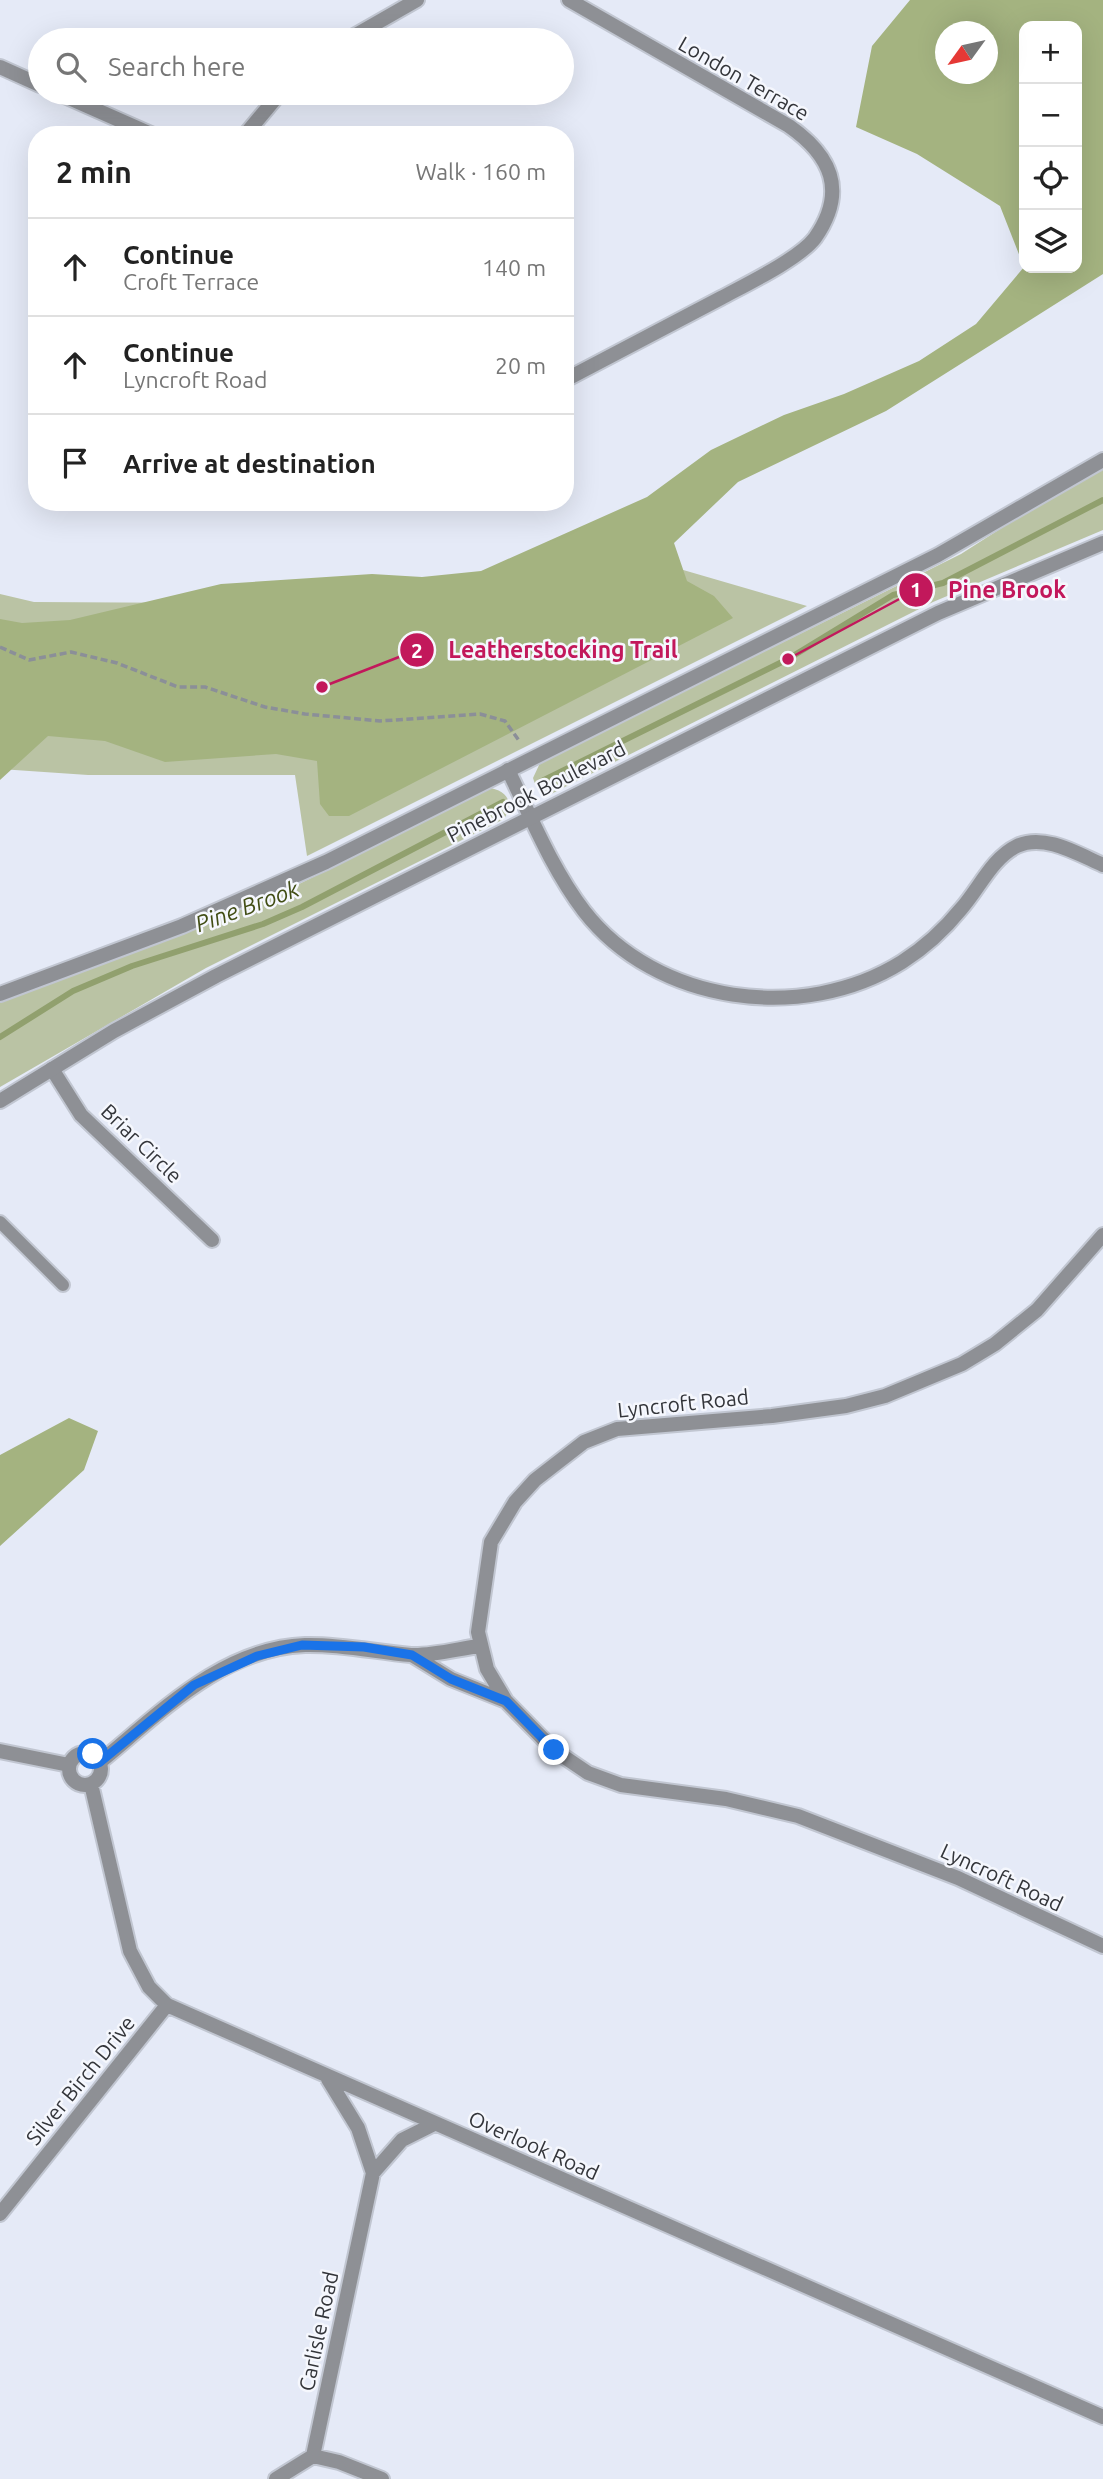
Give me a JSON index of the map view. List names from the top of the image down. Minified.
{"streets":{"street":["London Terrace","Pinebrook Boulevard","Briar Circle","Lyncroft Road","Silver Birch Drive","Overlook Road","Carlisle Road"]},"crossings":[["Pinebrook Boulevard","Briar Circle"],["Silver Birch Drive","Overlook Road"],["Overlook Road","Carlisle Road"]],"water":["Pine Brook"],"places":["Pine Brook","Leatherstocking Trail"],"north":"bottom left","page":{"map_buttons":["+","−"],"search":"Search here","heading":["2 min","Walk · 160 m"],"list":[["Continue","Croft Terrace","140 m"],["Continue","Lyncroft Road","20 m"],"Arrive at destination"]}}
